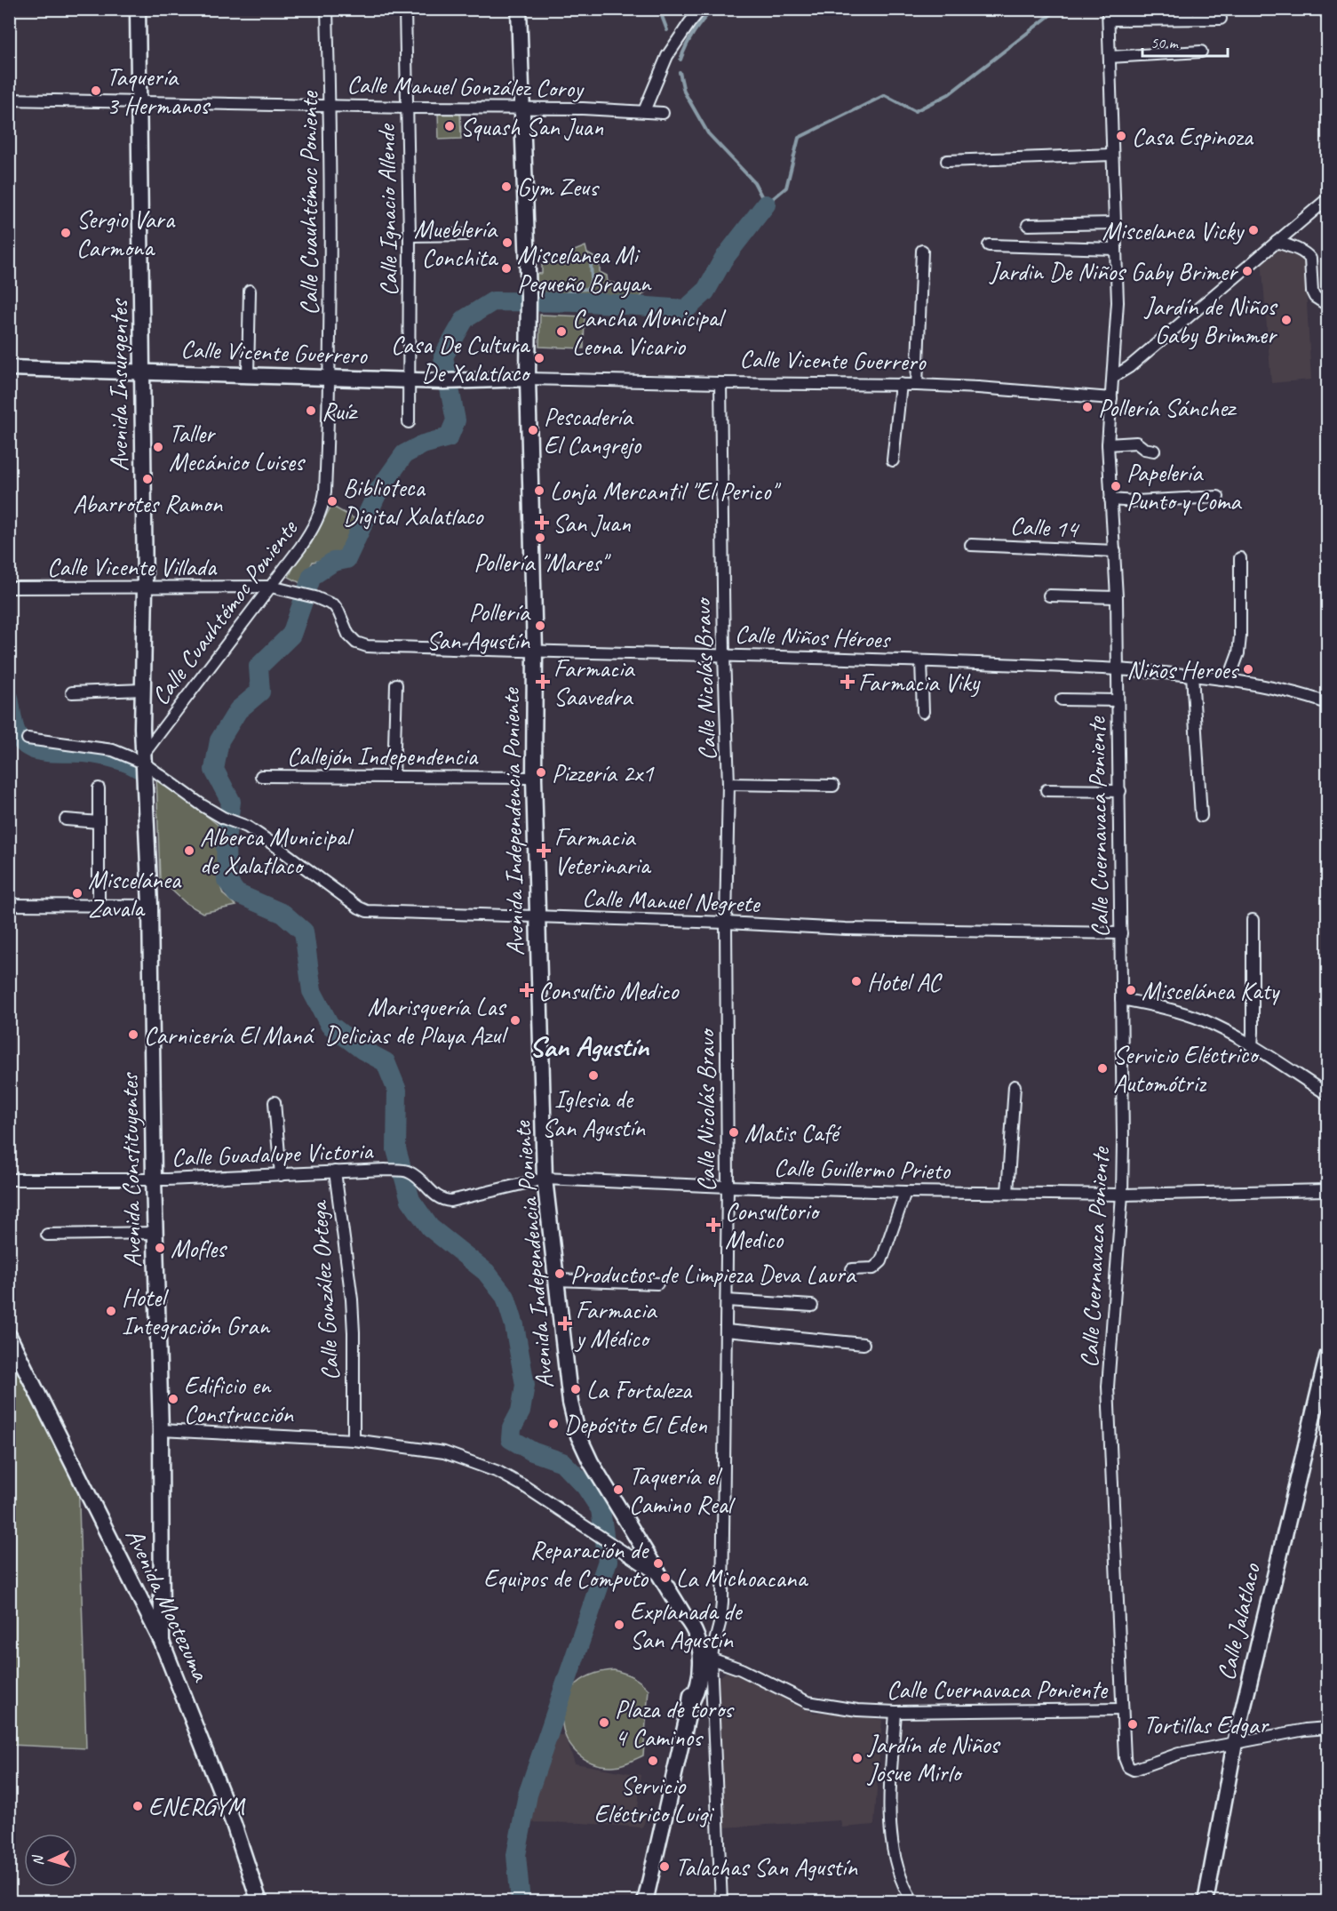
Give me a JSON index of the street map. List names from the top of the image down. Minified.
{"streets":{"main road":["Calle Vicente Guerrero","Avenida Insurgentes","Avenida Independencia Poniente","Avenida Constituyentes","Avenida Moctezuma","Calle Jalatlaco"],"street":["Calle Manuel González Coroy","Calle Cuauhtémoc Poniente","Calle Ignacio Allende","Calle 14","Calle Vicente Villada","Calle Niños Héroes","Calle Nicolás Bravo","Callejón Independencia","Calle Cuernavaca Poniente","Calle Manuel Negrete","Calle Guadalupe Victoria","Calle Guillermo Prieto","Calle González Ortega"]},"crossings":[["Calle Manuel González Coroy","Calle Cuauhtémoc Poniente"],["Calle Manuel González Coroy","Calle Ignacio Allende"],["Calle Manuel González Coroy","Avenida Insurgentes"],["Calle Manuel González Coroy","Avenida Independencia Poniente"],["Calle Cuauhtémoc Poniente","Calle Vicente Guerrero"],["Calle Cuauhtémoc Poniente","Avenida Insurgentes"],["Calle Cuauhtémoc Poniente","Calle Vicente Villada"],["Calle Cuauhtémoc Poniente","Calle Manuel Negrete"],["Calle Cuauhtémoc Poniente","Avenida Constituyentes"],["Calle Ignacio Allende","Calle Vicente Guerrero"],["Calle Vicente Guerrero","Avenida Insurgentes"],["Calle Vicente Guerrero","Calle Nicolás Bravo"],["Calle Vicente Guerrero","Avenida Independencia Poniente"],["Calle Vicente Guerrero","Calle Cuernavaca Poniente"],["Avenida Insurgentes","Calle Vicente Villada"],["Avenida Insurgentes","Calle Manuel Negrete"],["Avenida Insurgentes","Avenida Constituyentes"],["Calle 14","Calle Cuernavaca Poniente"],["Calle Vicente Villada","Calle Niños Héroes"],["Calle Niños Héroes","Calle Nicolás Bravo"],["Calle Niños Héroes","Avenida Independencia Poniente"],["Calle Niños Héroes","Calle Cuernavaca Poniente"],["Calle Nicolás Bravo","Avenida Independencia Poniente"],["Calle Nicolás Bravo","Calle Cuernavaca Poniente"],["Calle Nicolás Bravo","Calle Manuel Negrete"],["Calle Nicolás Bravo","Calle Guillermo Prieto"],["Callejón Independencia","Avenida Independencia Poniente"],["Avenida Independencia Poniente","Calle Cuernavaca Poniente"],["Avenida Independencia Poniente","Calle Manuel Negrete"],["Avenida Independencia Poniente","Calle Guillermo Prieto"],["Calle Cuernavaca Poniente","Calle Manuel Negrete"],["Calle Cuernavaca Poniente","Calle Guillermo Prieto"],["Calle Manuel Negrete","Avenida Constituyentes"],["Calle Guadalupe Victoria","Calle Guillermo Prieto"],["Calle Guadalupe Victoria","Avenida Constituyentes"],["Calle Guadalupe Victoria","Calle González Ortega"],["Avenida Constituyentes","Avenida Moctezuma"]],"districts":["San Agustín"],"places":{"other":["Taquería 3 Hermanos","Squash San Juan","Casa Espinoza","Gym Zeus","Miscelanea Vicky","Sergio Vara Carmona","Mueblería Conchita","Miscelanea Mi Pequeño Brayan","Jardin De Niños Gaby Brimer","Jardín de Niños Gaby Brimmer","Cancha Municipal Leona Vicario","Casa De Cultura De Xalatlaco","Pollería Sánchez","Ruíz","Pescadería El Cangrejo","Taller Mecánico Luises","Abarrotes Ramon","Papelería Punto y Coma","Lonja Mercantil \"El Perico\"","Biblioteca Digital Xalatlaco","Pollería \"Mares\"","Pollería San Agustín","Niños Heroes","Pizzería 2x1","Alberca Municipal de Xalatlaco","Miscelánea Zavala","Hotel AC","Miscelánea Katy","Marisquería Las Delicias de Playa Azul","Carnicería El Maná","Servicio Eléctrico Automótriz","Iglesia de San Agustín","Matis Café","Mofles","Productos de Limpieza Deva Laura","Hotel Integración Gran","La Fortaleza","Edificio en Construcción","Depósito El Eden","Taquería el Camino Real","Reparación de Equipos de Computo","La Michoacana","Explanada de San Agustín","Plaza de toros 4 Caminos","Tortillas Edgar","Jardín de Niños Josue Mirlo","Servicio Eléctrico Luigi","ENERGYM","Talachas San Agustín"],"health":["San Juan","Farmacia Saavedra","Farmacia Viky","Farmacia Veterinaria","Consultio Medico","Consultorio Medico","Farmacia y Médico"]},"scale_bar":"50 m","north":"left"}
